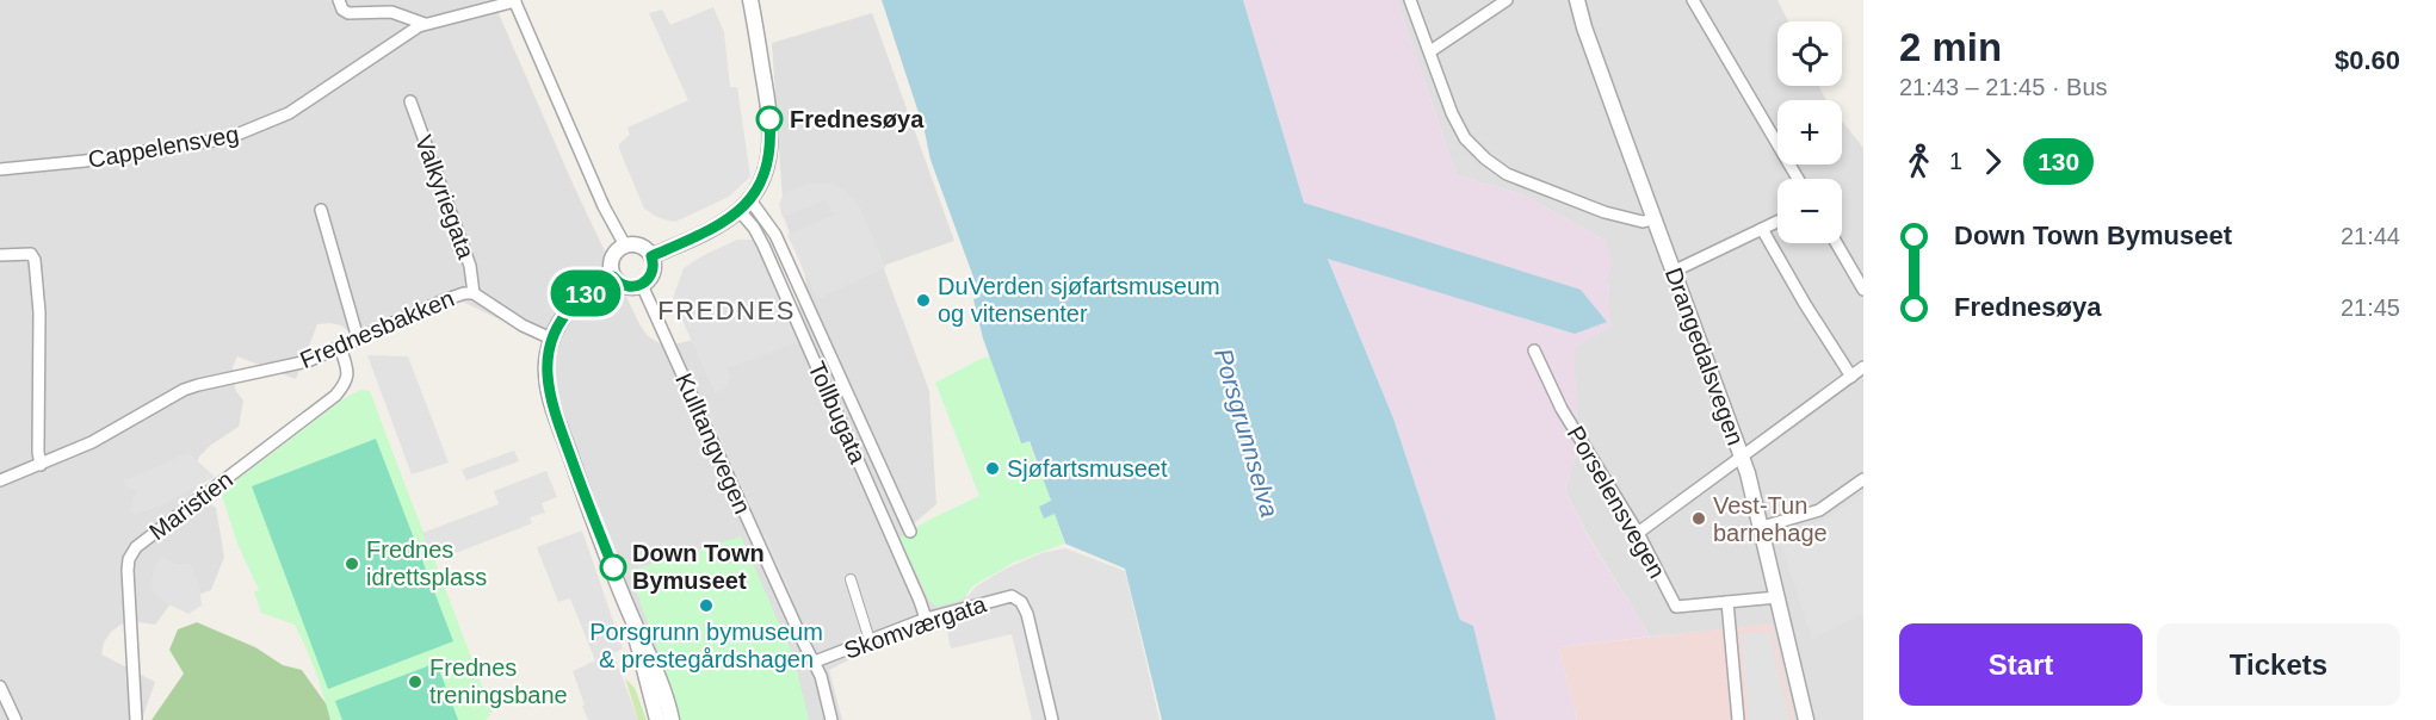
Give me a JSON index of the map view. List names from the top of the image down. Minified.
{"streets":{"street":["Cappelensveg","Valkyriegata","Frednesbakken","Drangedalsvegen","Tollbugata","Kulltangvegen","Porselensvegen","Maristien","Skomværgata"]},"crossings":[["Valkyriegata","Frednesbakken"],["Frednesbakken","Maristien"],["Drangedalsvegen","Porselensvegen"],["Tollbugata","Skomværgata"],["Kulltangvegen","Skomværgata"]],"districts":["FREDNES"],"water":["Porsgrunnselva"],"places":["Frednesøya","DuVerden sjøfartsmuseum og vitensenter","Sjøfartsmuseet","Vest-Tun barnehage","Frednes idrettsplass","Down Town Bymuseet","Porsgrunn bymuseum & prestegårdshagen","Frednes treningsbane"],"lines":["bus line 130"],"page":{"on_map":"130","heading":["2 min","21:43 – 21:45 · Bus","$0.60"],"map_buttons":["+","−"],"legs":["1","130"],"list":[{"name":"Down Town Bymuseet","value":"21:44"},{"name":"Frednesøya","value":"21:45"}],"buttons":["Start","Tickets"]}}
